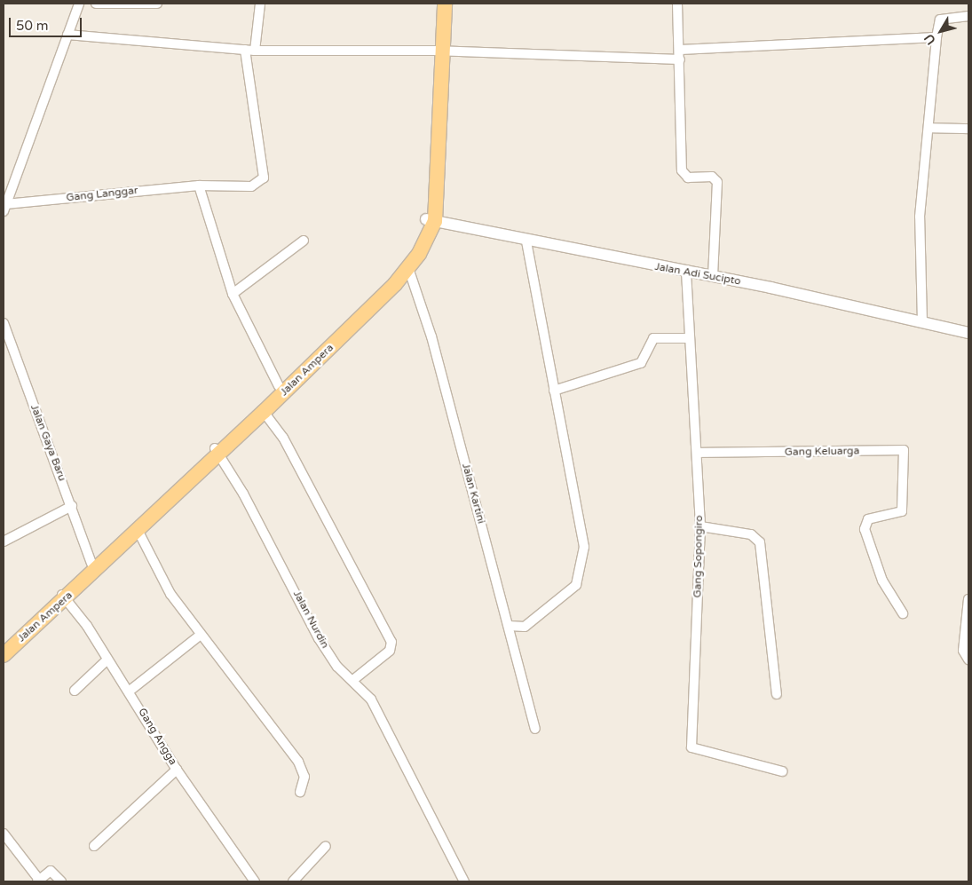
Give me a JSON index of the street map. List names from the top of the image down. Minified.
{"streets":{"main road":["Jalan Ampera"],"street":["Gang Langgar","Jalan Adi Sucipto","Jalan Gaya Baru","Gang Keluarga","Jalan Kartini","Gang Sopongiro","Jalan Nurdin","Gang Angga"]},"crossings":[["Jalan Adi Sucipto","Jalan Ampera"],["Jalan Adi Sucipto","Gang Sopongiro"],["Jalan Ampera","Jalan Gaya Baru"],["Jalan Ampera","Jalan Kartini"],["Jalan Ampera","Jalan Nurdin"],["Jalan Ampera","Gang Angga"],["Gang Keluarga","Gang Sopongiro"]],"scale_bar":"50 m","north":"bottom left"}
